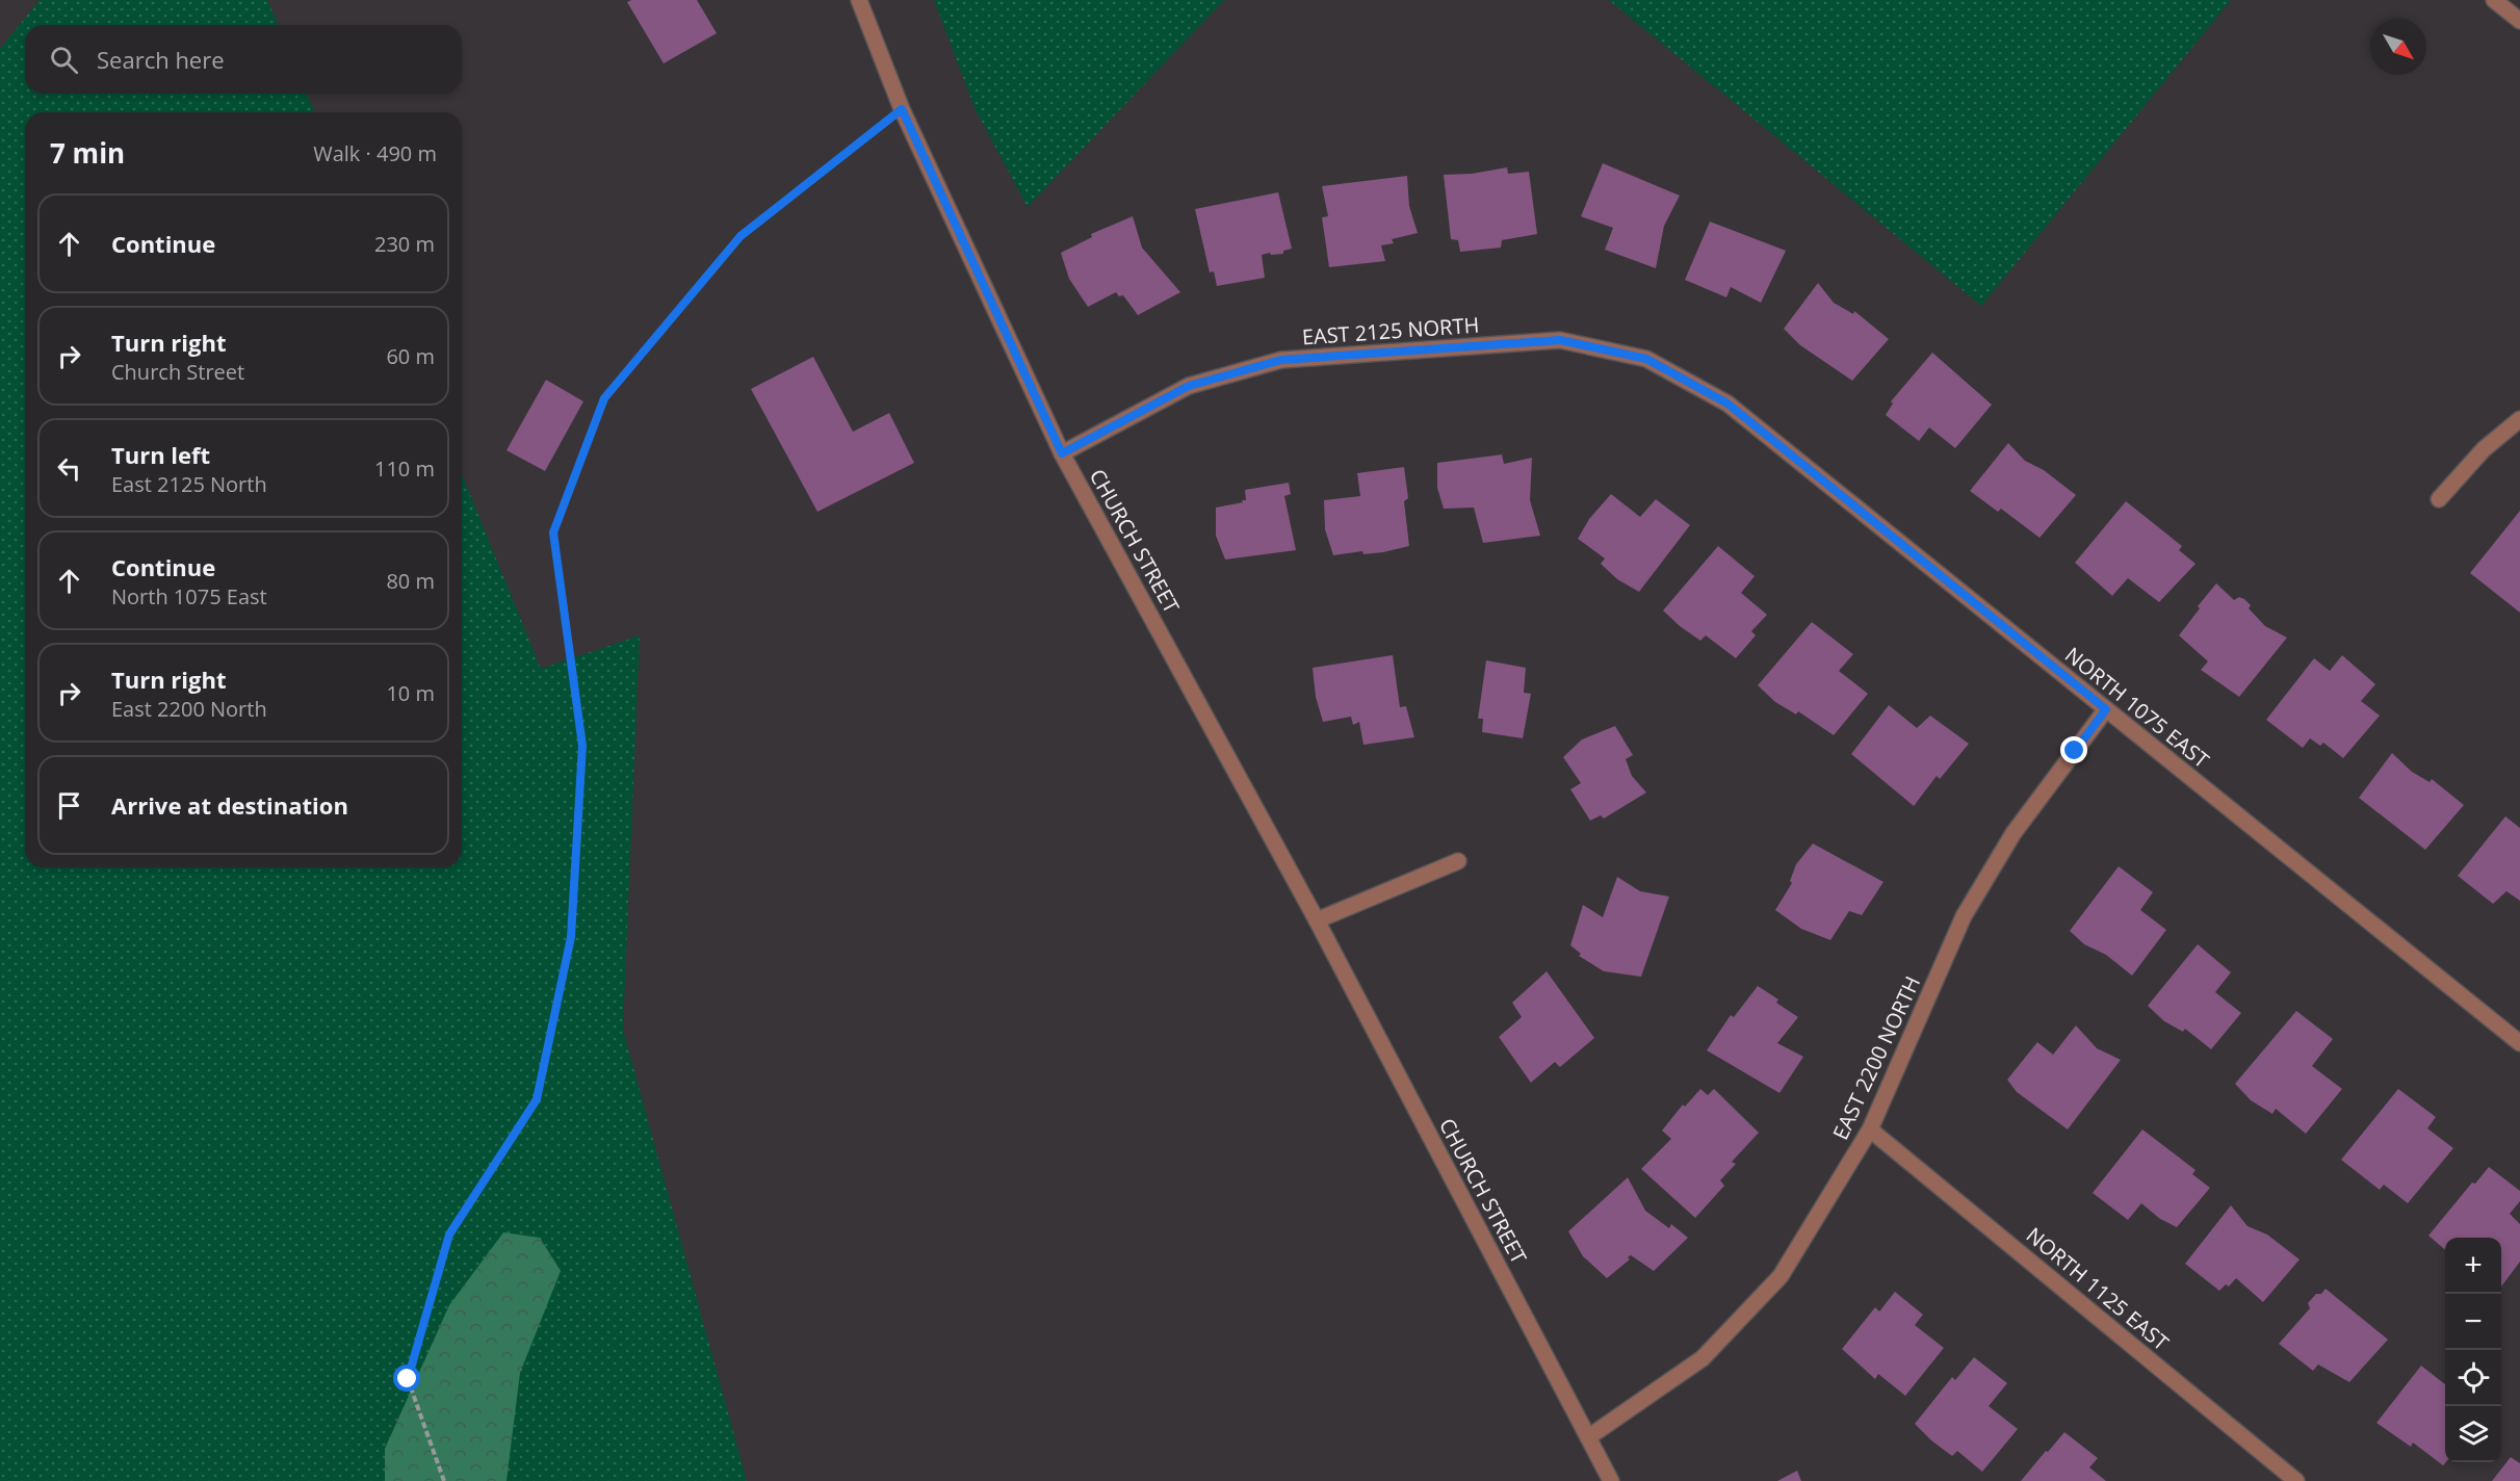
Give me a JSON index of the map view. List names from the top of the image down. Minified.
{"streets":{"street":["EAST 2125 NORTH","CHURCH STREET","NORTH 1075 EAST","EAST 2200 NORTH","NORTH 1125 EAST"]},"crossings":[["EAST 2125 NORTH","CHURCH STREET"],["EAST 2125 NORTH","NORTH 1075 EAST"],["CHURCH STREET","EAST 2200 NORTH"],["NORTH 1075 EAST","EAST 2200 NORTH"],["EAST 2200 NORTH","NORTH 1125 EAST"]],"north":"bottom right","page":{"search":"Search here","heading":["7 min","Walk · 490 m"],"list":[["Continue","230 m"],["Turn right","Church Street","60 m"],["Turn left","East 2125 North","110 m"],["Continue","North 1075 East","80 m"],["Turn right","East 2200 North","10 m"],"Arrive at destination"],"map_buttons":["+","−"]}}
